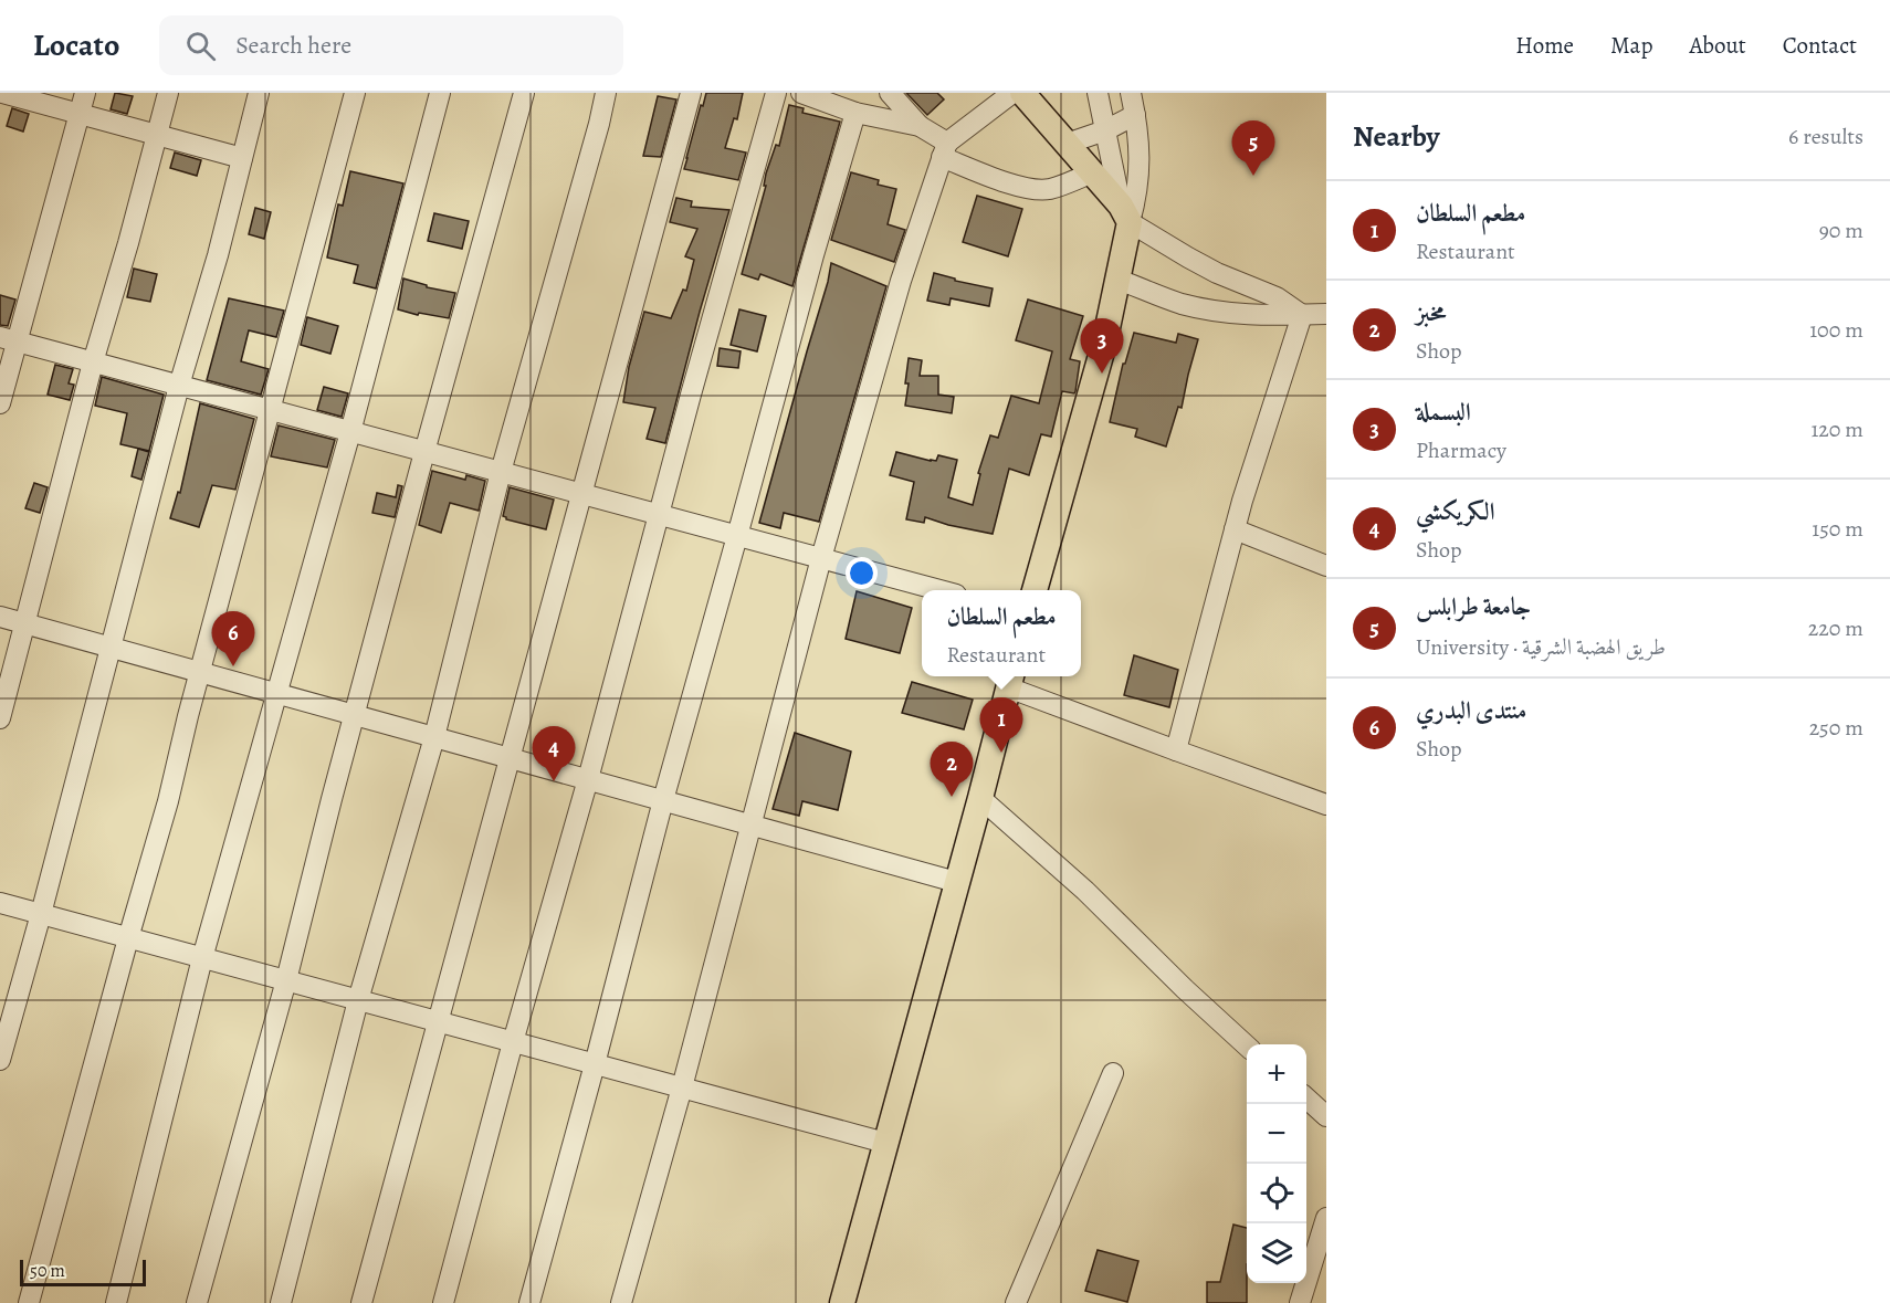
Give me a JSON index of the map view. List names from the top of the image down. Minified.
{"scale_bar":"50 m","page":{"header":"Locato","search":"Search here","nav":["Home","Map","About","Contact"],"heading":["Nearby","6 results"],"pins":["5","3","6","1","4","2"],"list":[{"mark":"1","name":"مطعم السلطان","note":"Restaurant","value":"90 m"},{"mark":"2","name":"مخبز","note":"Shop","value":"100 m"},{"mark":"3","name":"البسملة","note":"Pharmacy","value":"120 m"},{"mark":"4","name":"الكريكشي","note":"Shop","value":"150 m"},{"mark":"5","name":"جامعة طرابلس","note":"University · طريق الهضبة الشرقية","value":"220 m"},{"mark":"6","name":"منتدى البدري","note":"Shop","value":"250 m"}],"popup":["مطعم السلطان","Restaurant"],"map_buttons":["+","−"],"scale":"50 m"}}
